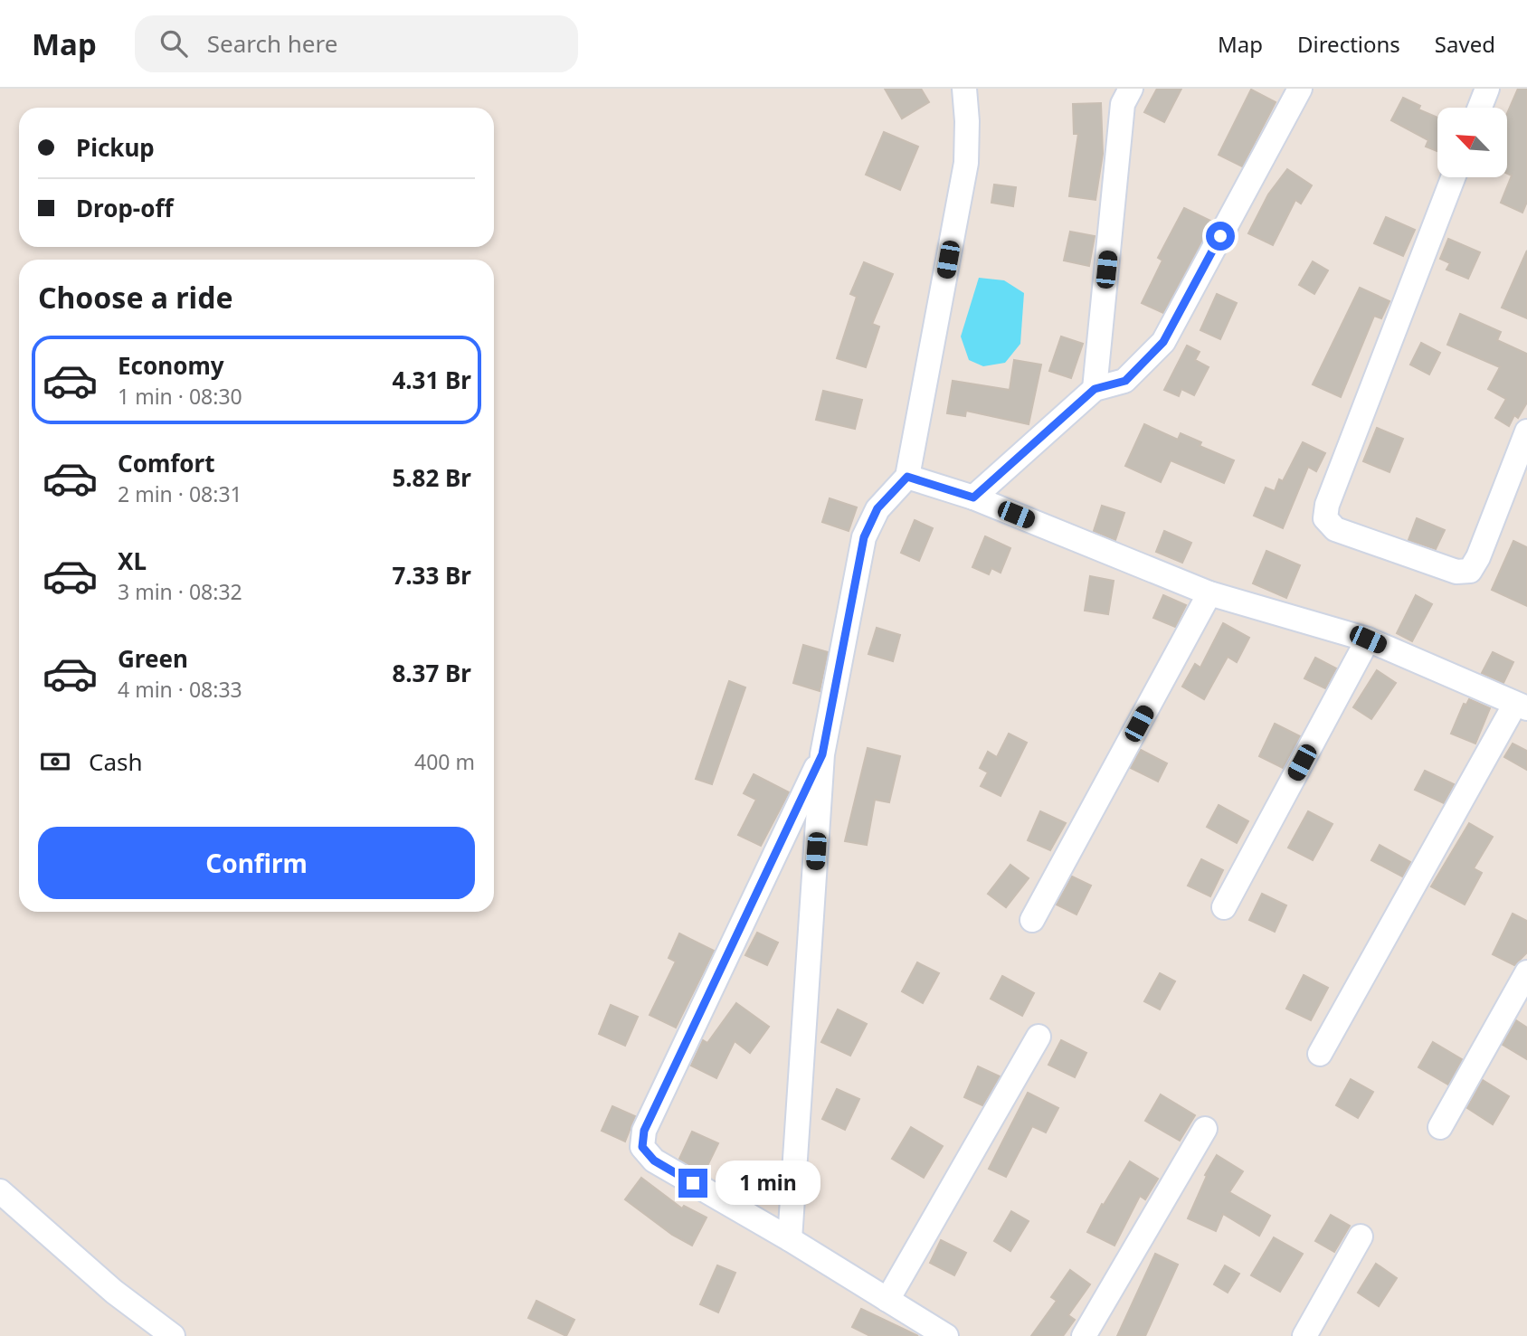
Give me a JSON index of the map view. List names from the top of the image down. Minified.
{"north":"top left","page":{"header":"Map","search":"Search here","nav":["Map","Directions","Saved"],"banner":["Pickup","Drop-off"],"heading":"Choose a ride","list":[{"name":"Economy","note":"1 min · 08:30","value":"4.31 Br"},{"name":"Comfort","note":"2 min · 08:31","value":"5.82 Br"},{"name":"XL","note":"3 min · 08:32","value":"7.33 Br"},{"name":"Green","note":"4 min · 08:33","value":"8.37 Br"}],"pay":["Cash","400 m"],"buttons":"Confirm","bubble":"1 min"}}
